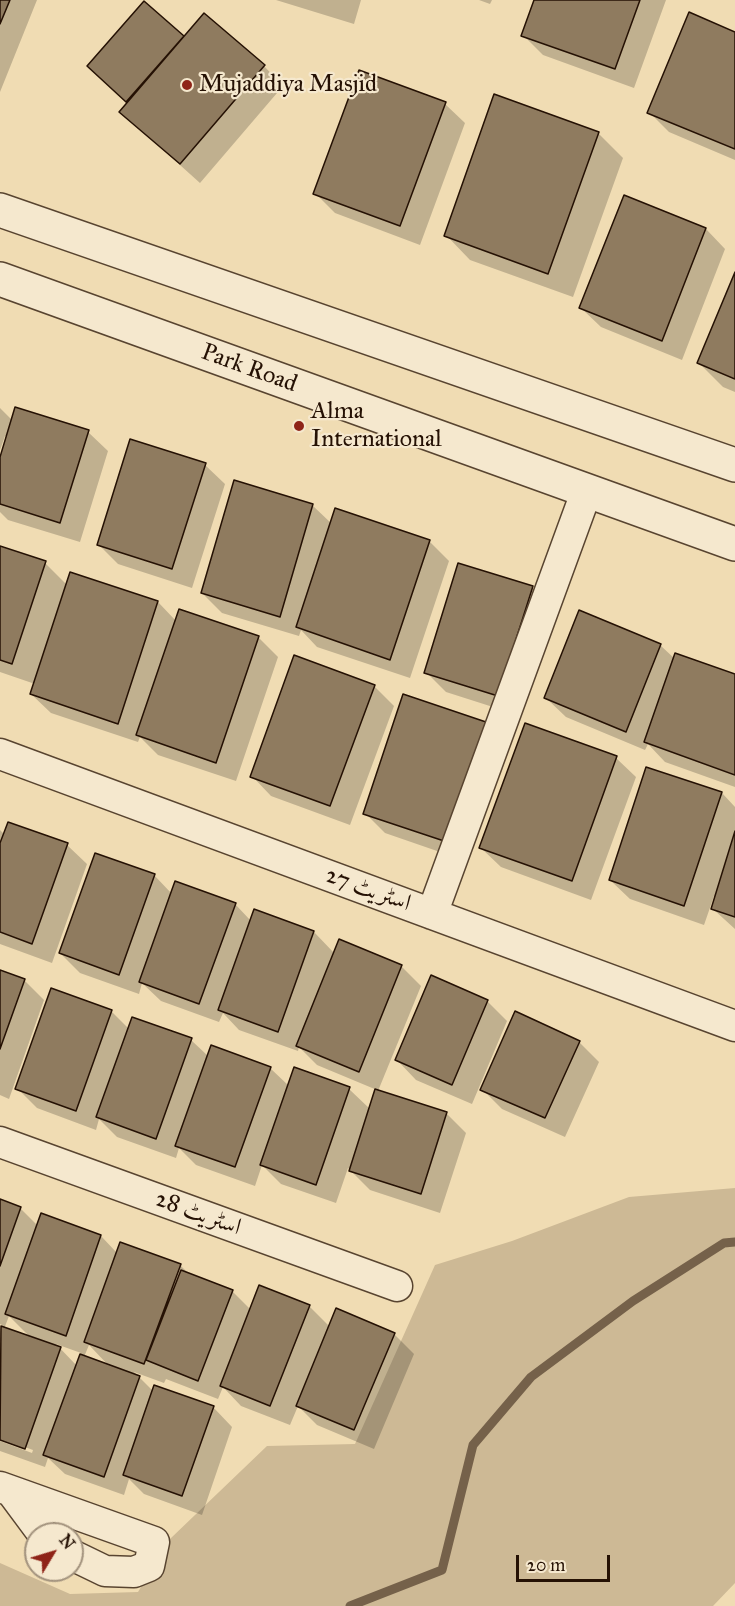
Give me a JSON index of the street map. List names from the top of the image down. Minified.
{"streets":{"street":["Park Road","اسٹریٹ 27","اسٹریٹ 28"]},"places":["Mujaddiya Masjid","Alma International"],"scale_bar":"20 m","north":"top right"}
